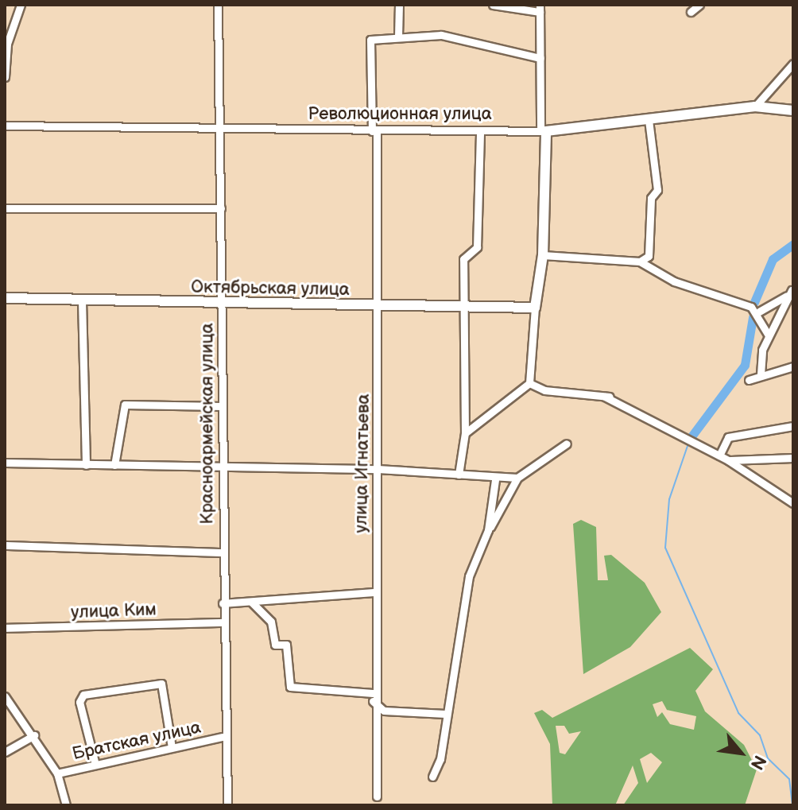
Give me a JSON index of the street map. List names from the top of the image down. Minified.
{"streets":{"main road":["Революционная улица","Октябрьская улица"],"street":["Красноармейская улица","улица Игнатьева","улица Ким","Братская улица"]},"crossings":[["Революционная улица","Красноармейская улица"],["Революционная улица","улица Игнатьева"],["Октябрьская улица","Красноармейская улица"],["Октябрьская улица","улица Игнатьева"],["Красноармейская улица","улица Ким"],["Красноармейская улица","Братская улица"]],"north":"bottom right"}
